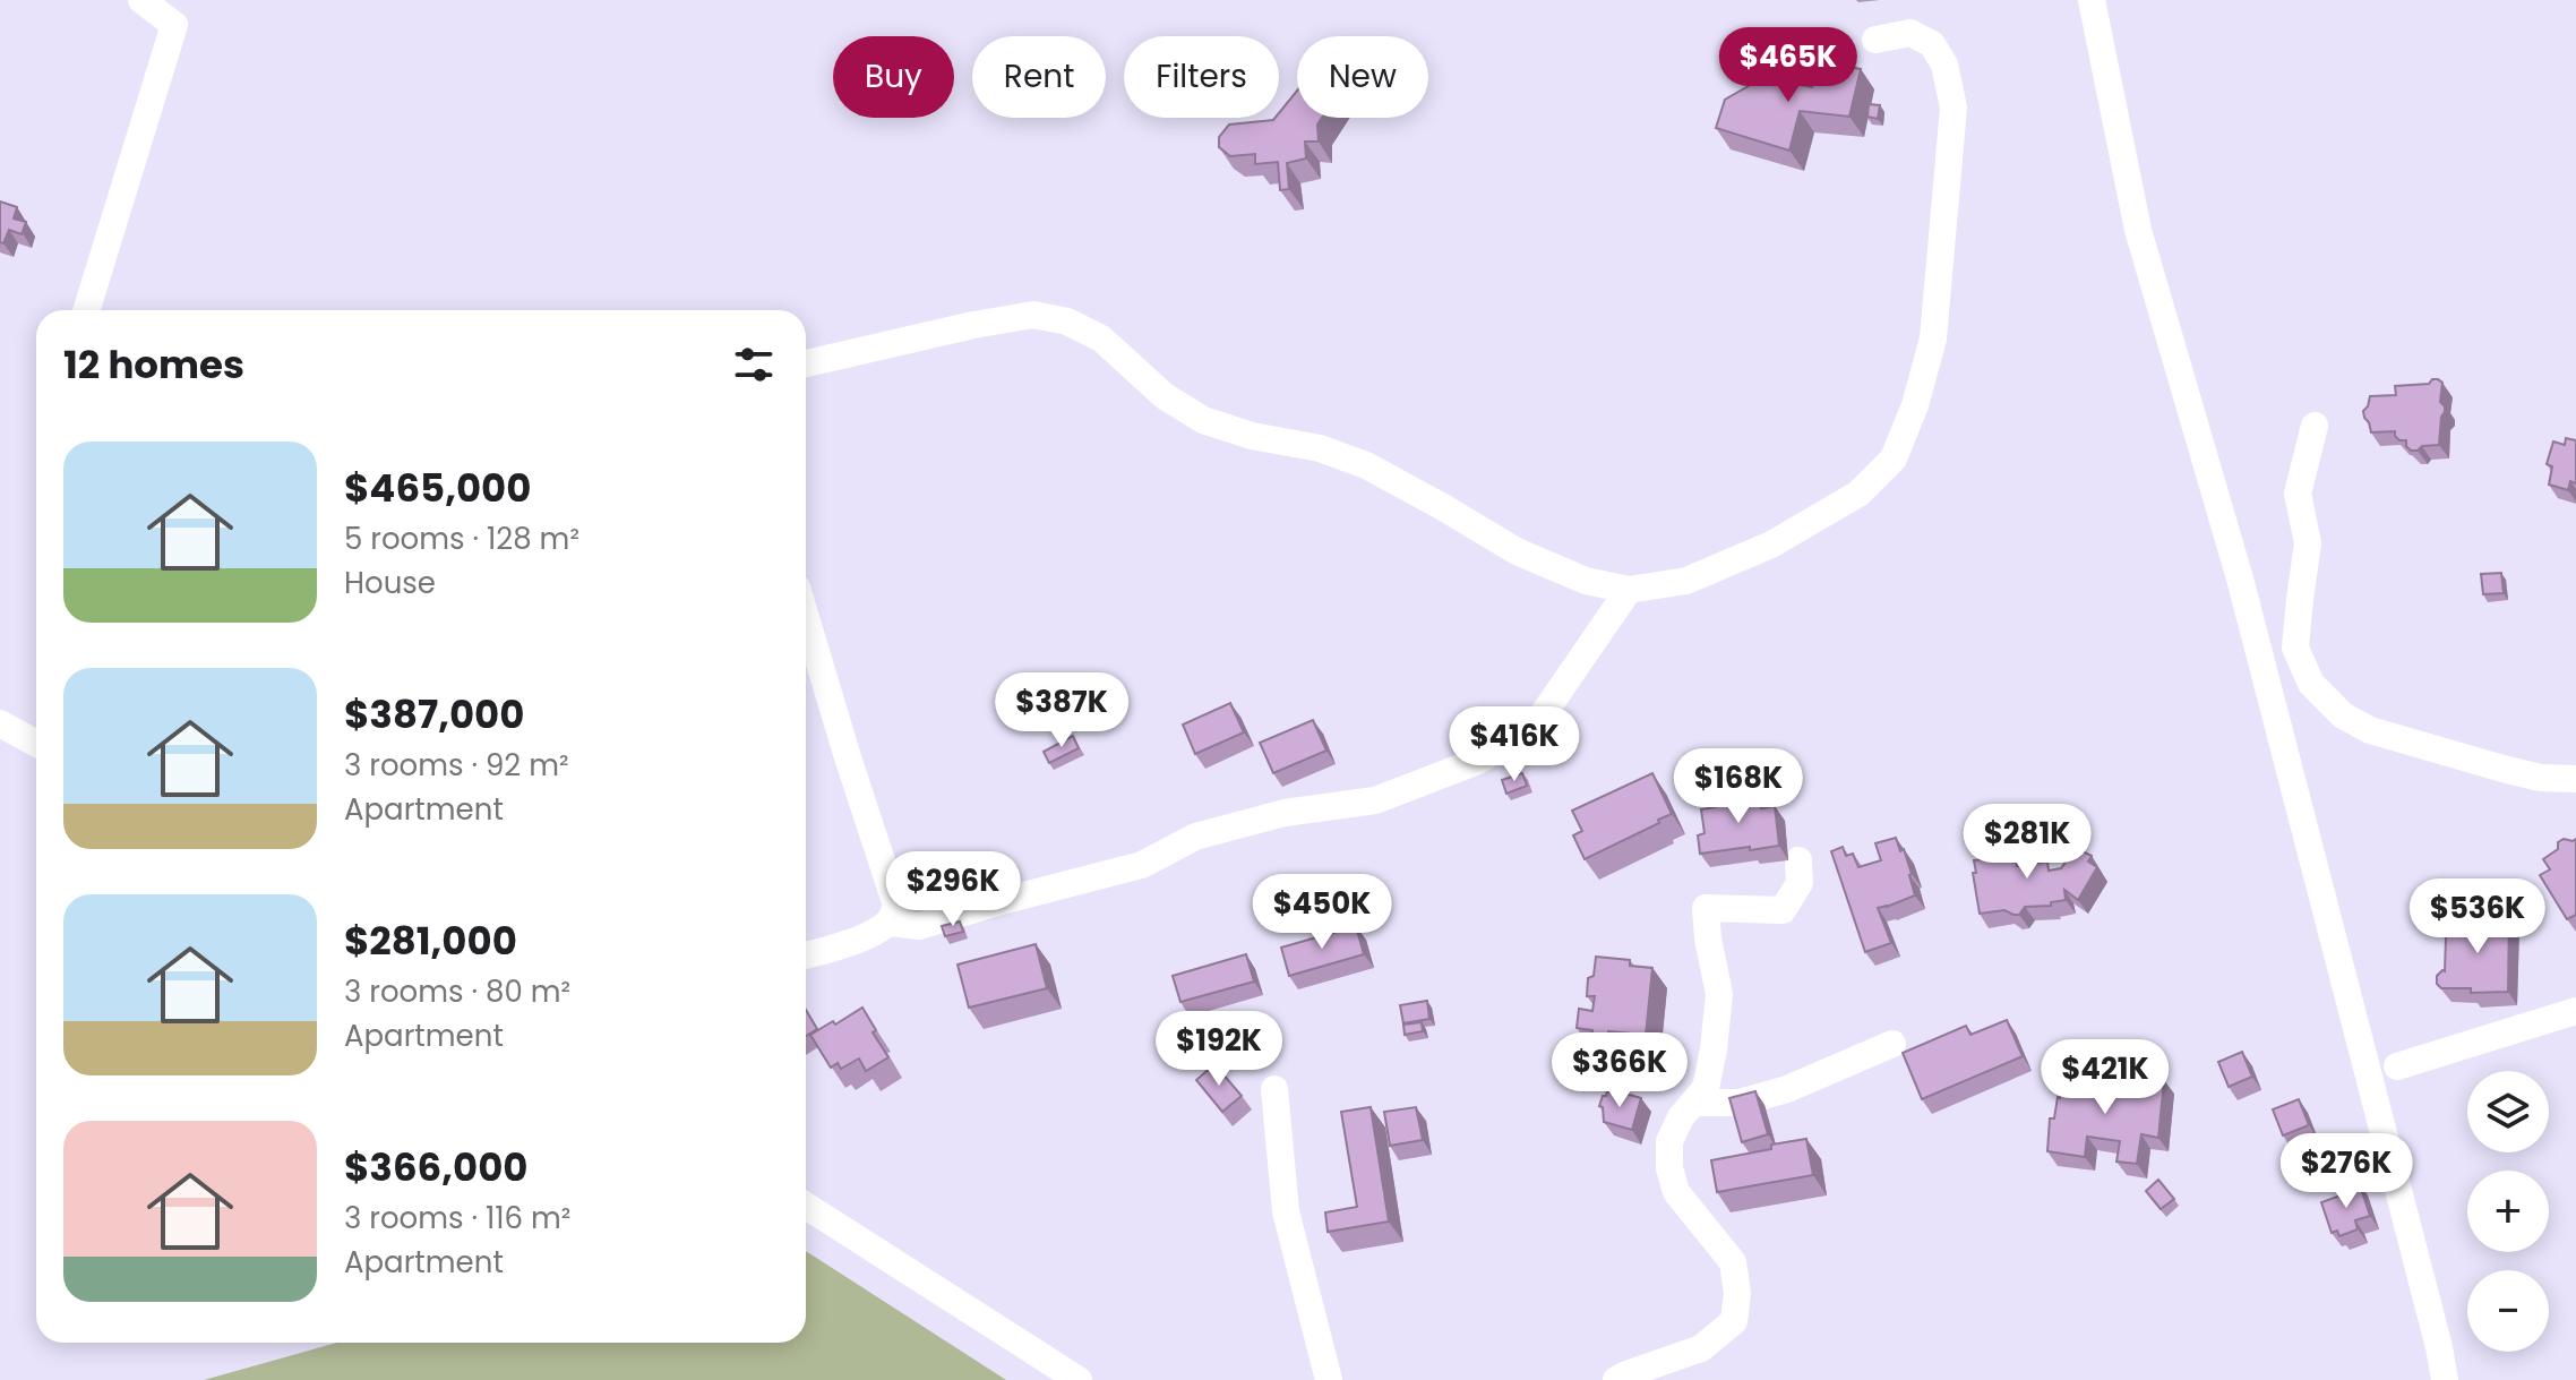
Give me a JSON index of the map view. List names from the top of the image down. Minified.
{"page":{"price":["$465K","$387K","$416K","$168K","$281K","$296K","$450K","$536K","$192K","$366K","$421K","$276K"],"chip":["Buy","Rent","Filters","New"],"heading":"12 homes","list":[{"name":"$465,000","note":"5 rooms · 128 m² · House"},{"name":"$387,000","note":"3 rooms · 92 m² · Apartment"},{"name":"$281,000","note":"3 rooms · 80 m² · Apartment"},{"name":"$366,000","note":"3 rooms · 116 m² · Apartment"}],"map_buttons":["+","−"]}}
